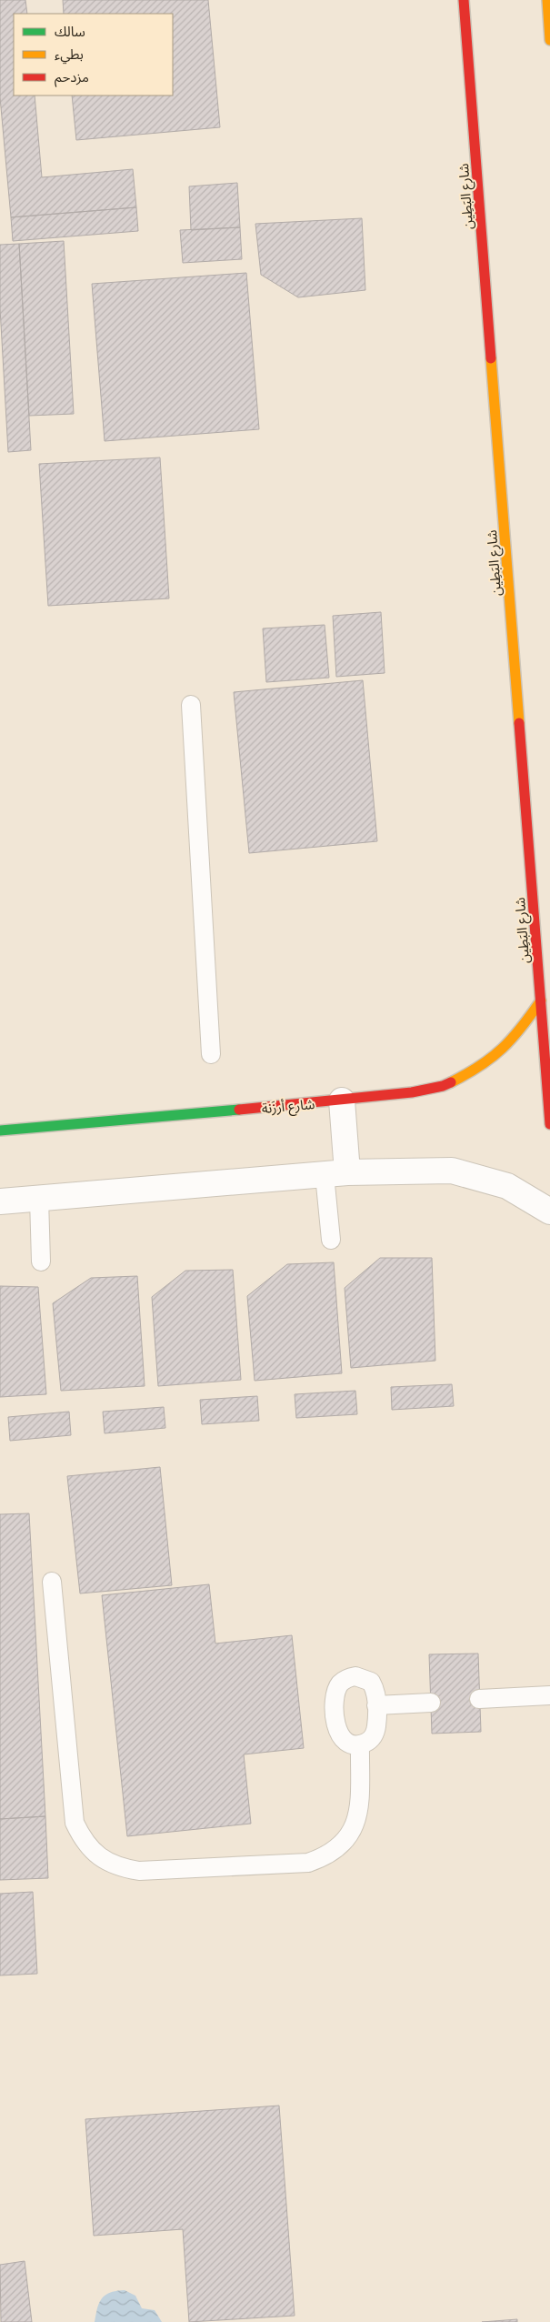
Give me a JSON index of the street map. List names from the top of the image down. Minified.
{"streets":{"main road":["شارع البَطِين","شارع أرزَنة"]},"crossings":[["شارع البَطِين","شارع أرزَنة"]],"legend":["سالك","بطيء","مزدحم"]}
